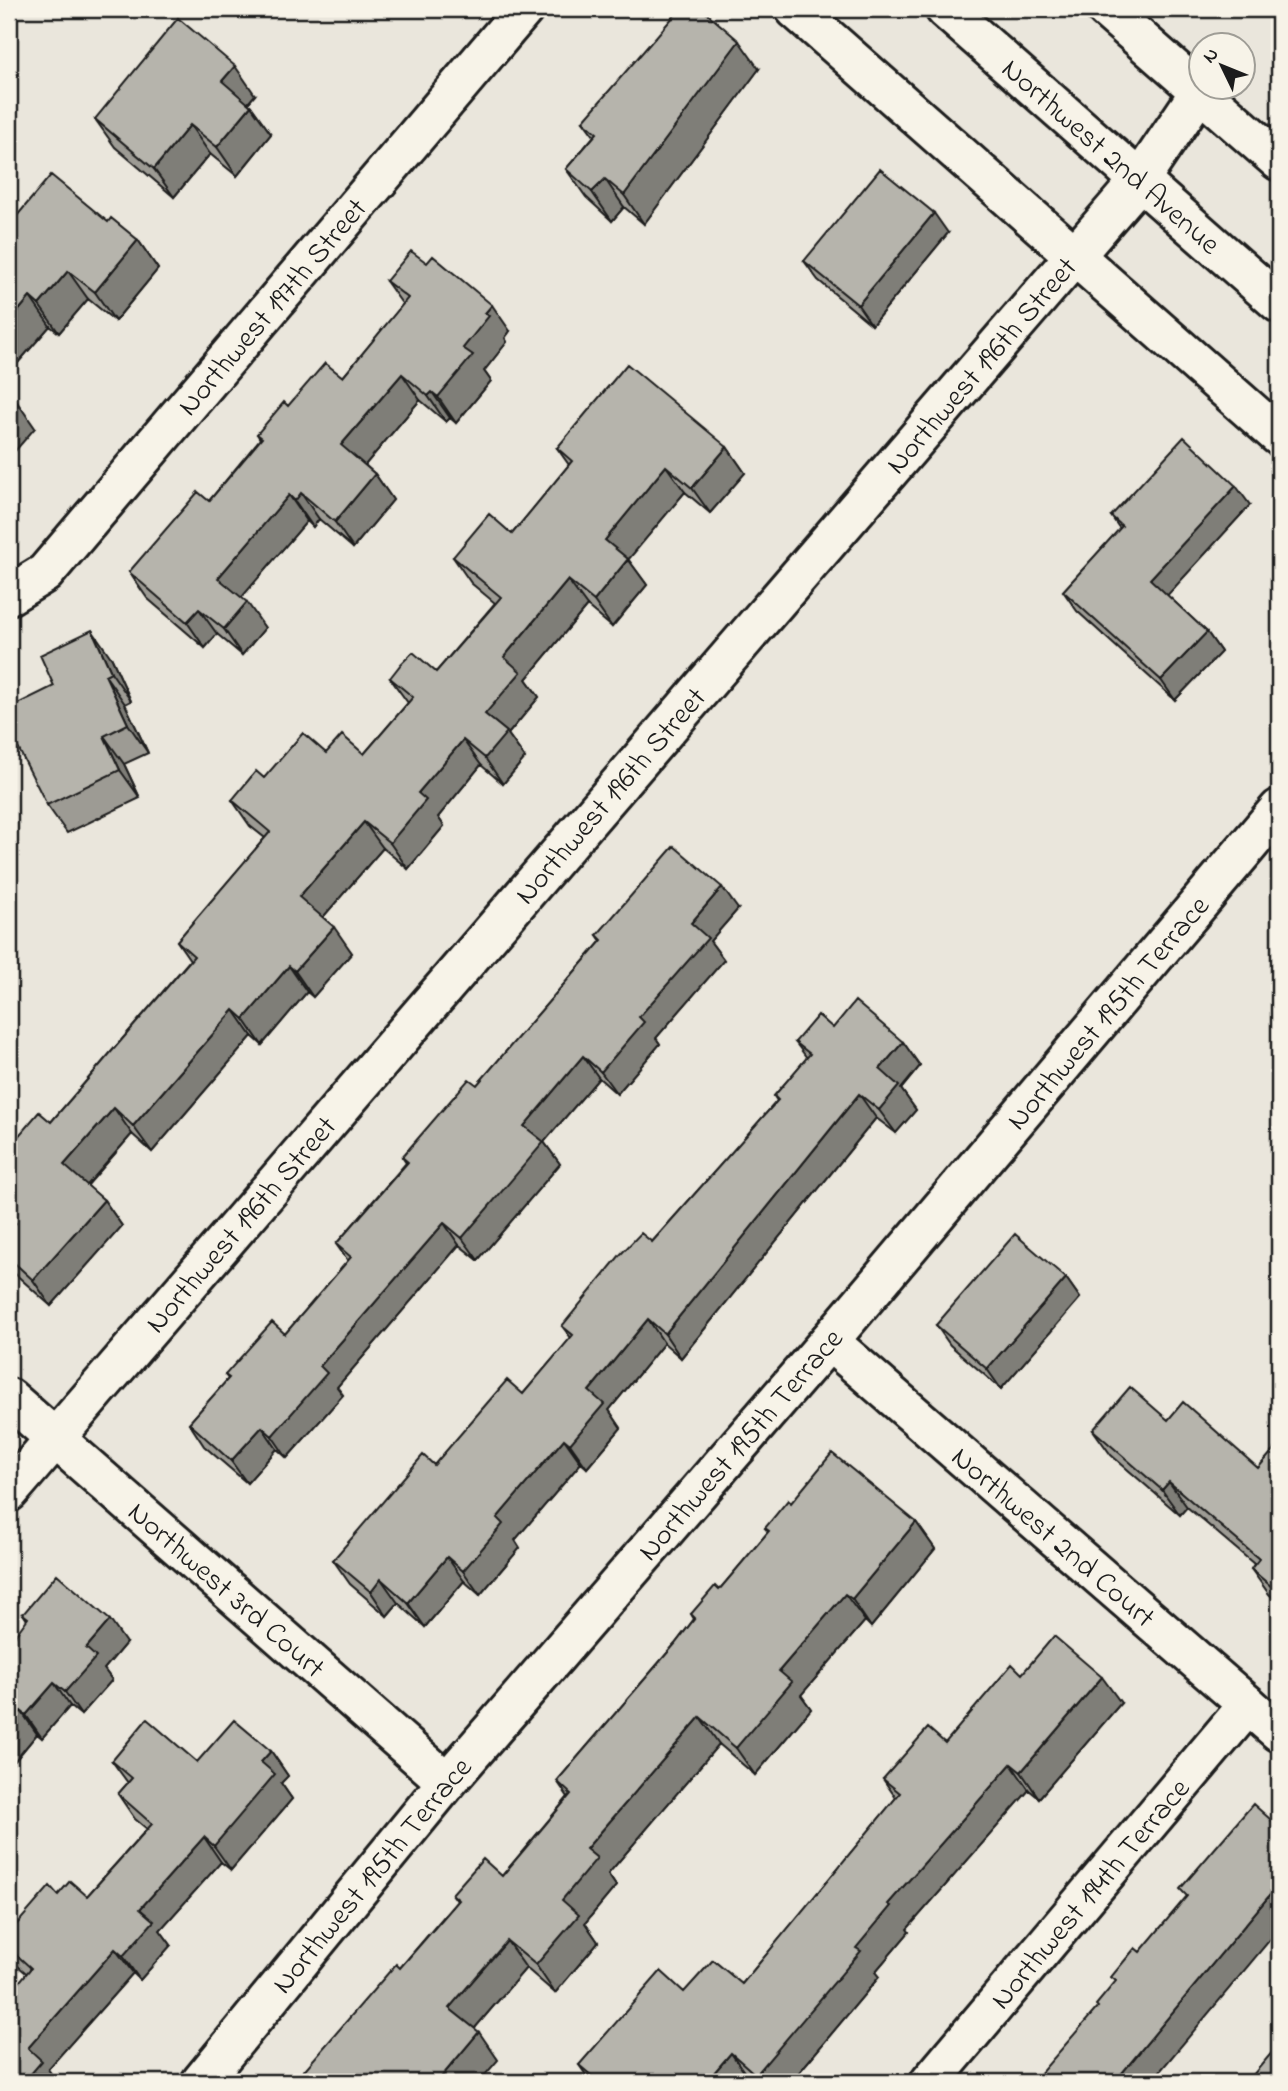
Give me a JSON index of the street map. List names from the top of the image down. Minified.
{"streets":{"street":["Northwest 2nd Avenue","Northwest 197th Street","Northwest 196th Street","Northwest 195th Terrace","Northwest 2nd Court","Northwest 3rd Court","Northwest 194th Terrace"]},"crossings":[["Northwest 2nd Avenue","Northwest 196th Street"],["Northwest 196th Street","Northwest 3rd Court"],["Northwest 195th Terrace","Northwest 2nd Court"],["Northwest 195th Terrace","Northwest 3rd Court"],["Northwest 2nd Court","Northwest 194th Terrace"]],"north":"top left"}
